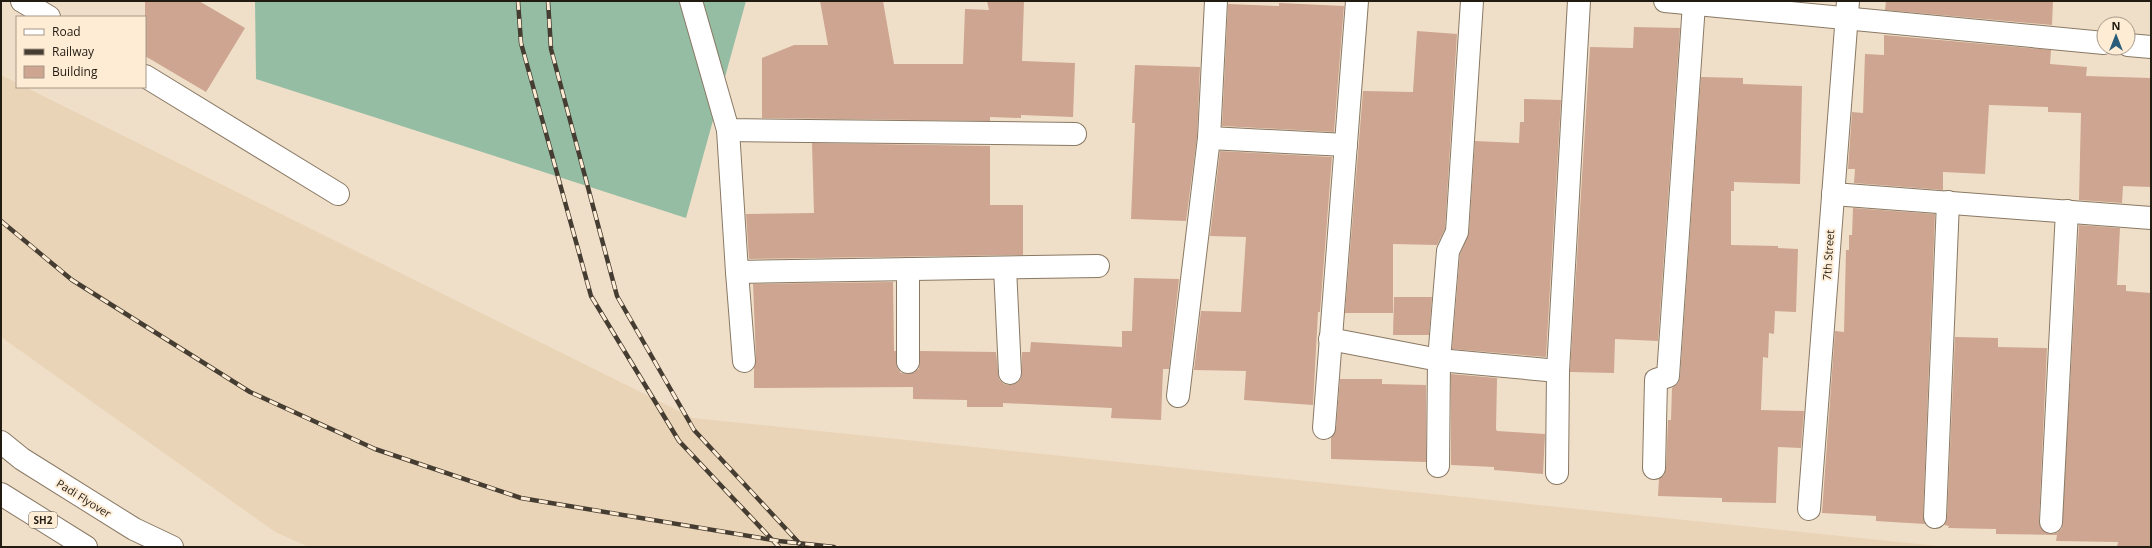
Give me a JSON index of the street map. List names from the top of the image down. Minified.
{"streets":{"street":["7th Street","Padi Flyover","SH2"]},"legend":["Road","Railway","Building"],"north":"top"}
